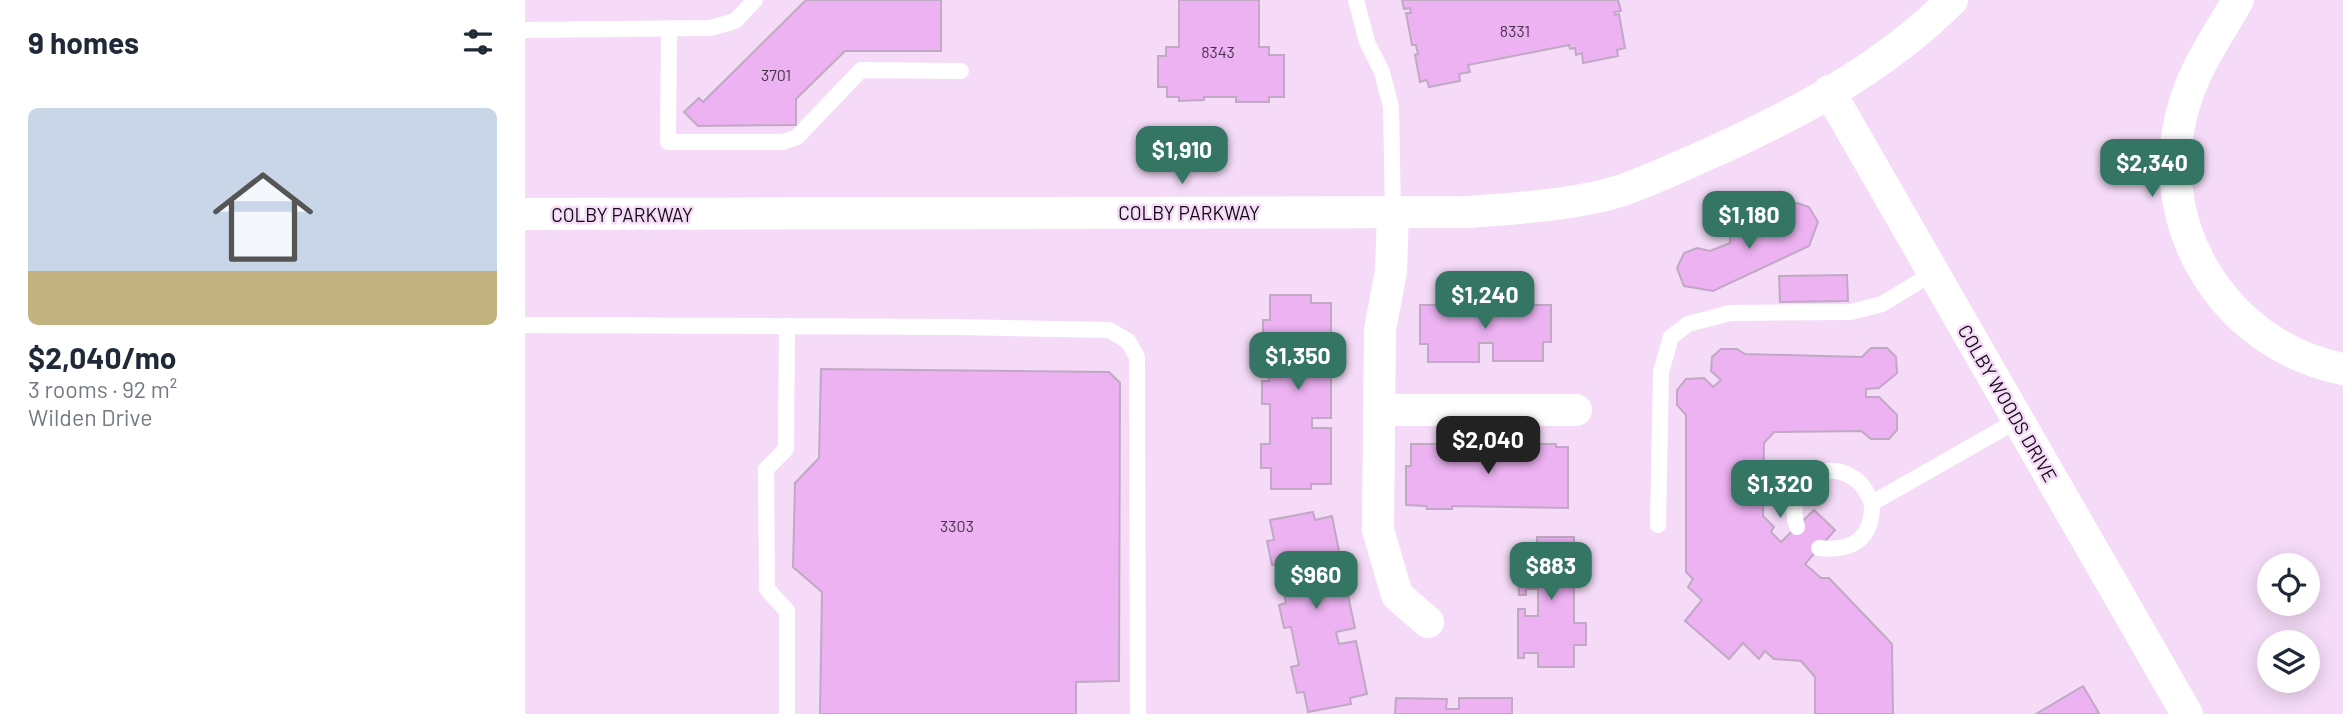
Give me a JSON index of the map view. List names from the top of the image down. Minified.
{"streets":{"street":["COLBY PARKWAY","COLBY WOODS DRIVE"]},"crossings":[["COLBY PARKWAY","COLBY WOODS DRIVE"]],"house_numbers":["8331","8343","3701","3303"],"page":{"heading":"9 homes","list":[{"name":"$2,040/mo","note":"3 rooms · 92 m² · Wilden Drive"}],"price":["$1,910","$2,340","$1,180","$1,240","$1,350","$2,040","$1,320","$883","$960"]}}
